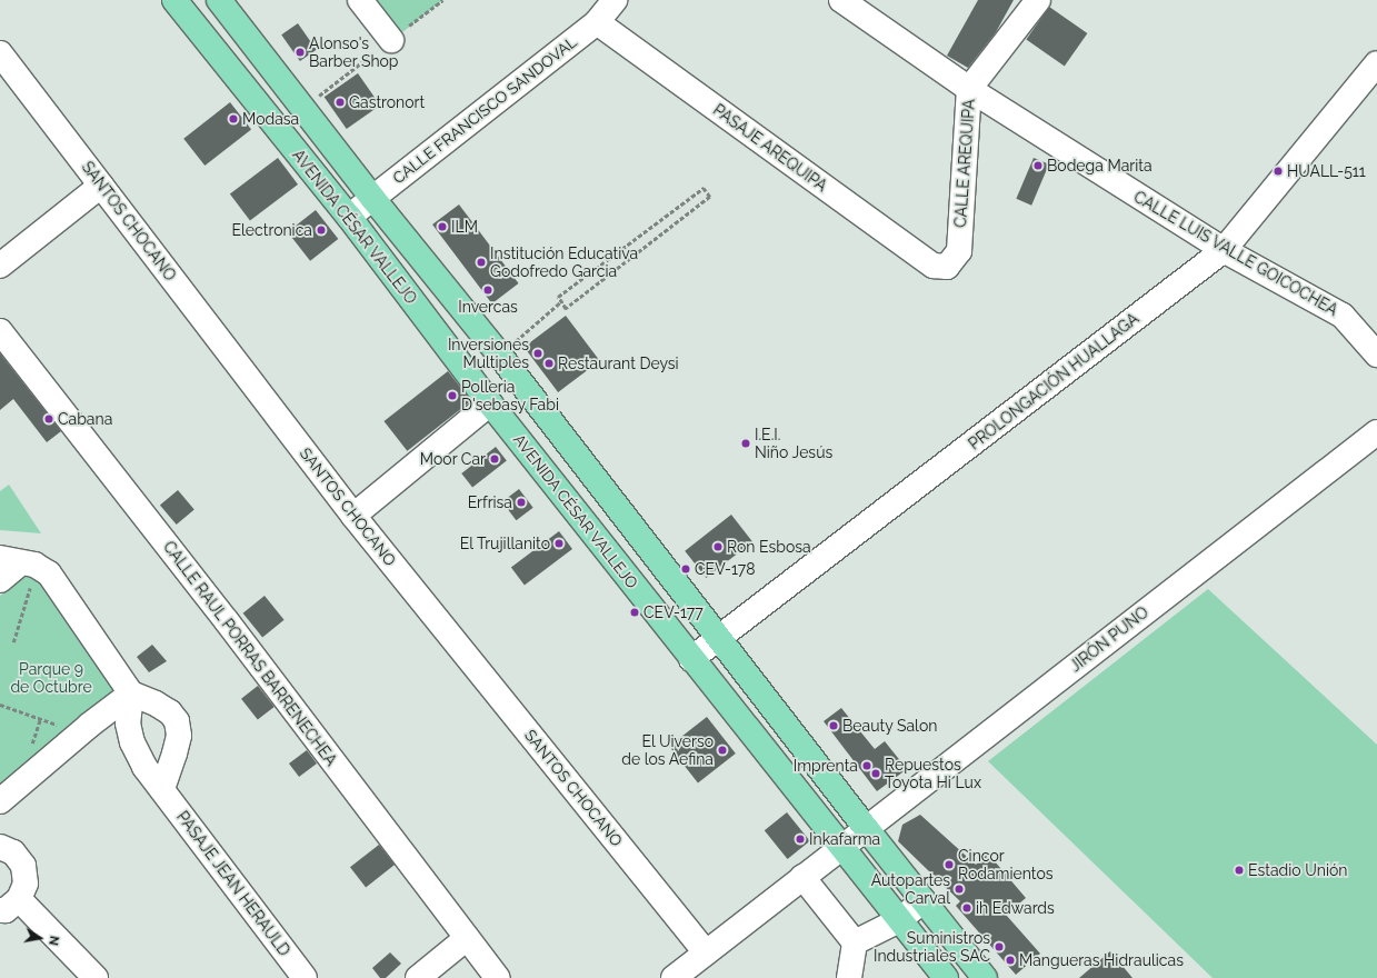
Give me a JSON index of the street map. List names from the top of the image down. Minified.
{"streets":{"main road":["AVENIDA CÉSAR VALLEJO"],"street":["CALLE FRANCISCO SANDOVAL","PASAJE AREQUIPA","CALLE AREQUIPA","SANTOS CHOCANO","CALLE LUIS VALLE GOICOCHEA","PROLONGACIÓN HUALLAGA","JIRÓN PUNO","CALLE RAUL PORRAS BARRENECHEA","PASAJE JEAN HERAULD"]},"crossings":[["CALLE FRANCISCO SANDOVAL","PASAJE AREQUIPA"],["CALLE FRANCISCO SANDOVAL","AVENIDA CÉSAR VALLEJO"],["PASAJE AREQUIPA","CALLE AREQUIPA"],["CALLE AREQUIPA","CALLE LUIS VALLE GOICOCHEA"],["SANTOS CHOCANO","JIRÓN PUNO"],["AVENIDA CÉSAR VALLEJO","PROLONGACIÓN HUALLAGA"],["AVENIDA CÉSAR VALLEJO","JIRÓN PUNO"],["CALLE LUIS VALLE GOICOCHEA","PROLONGACIÓN HUALLAGA"]],"parks":["Parque 9 de Octubre"],"places":["Alonso's Barber Shop","Gastronort","Modasa","Bodega Marita","HUALL-511","ILM","Electronica","Institución Educativa Godofredo Garcia","Invercas","Inversiones Multiples","Restaurant Deysi","Polleria D'sebasy Fabi","Cabana","I.E.I. Niño Jesús","Moor Car","Erfrisa","El Trujillanito","Ron Esbosa","CEV-178","CEV-177","Beauty Salon","El Uiverso de los Aefina","Imprenta","Repuestos Toyota Hi Lux","Inkafarma","Cincor Rodamientos","Estadio Unión","Autopartes Carval","ih Edwards","Suministros Industriales SAC","Mangueras Hidraulicas"],"north":"right"}
